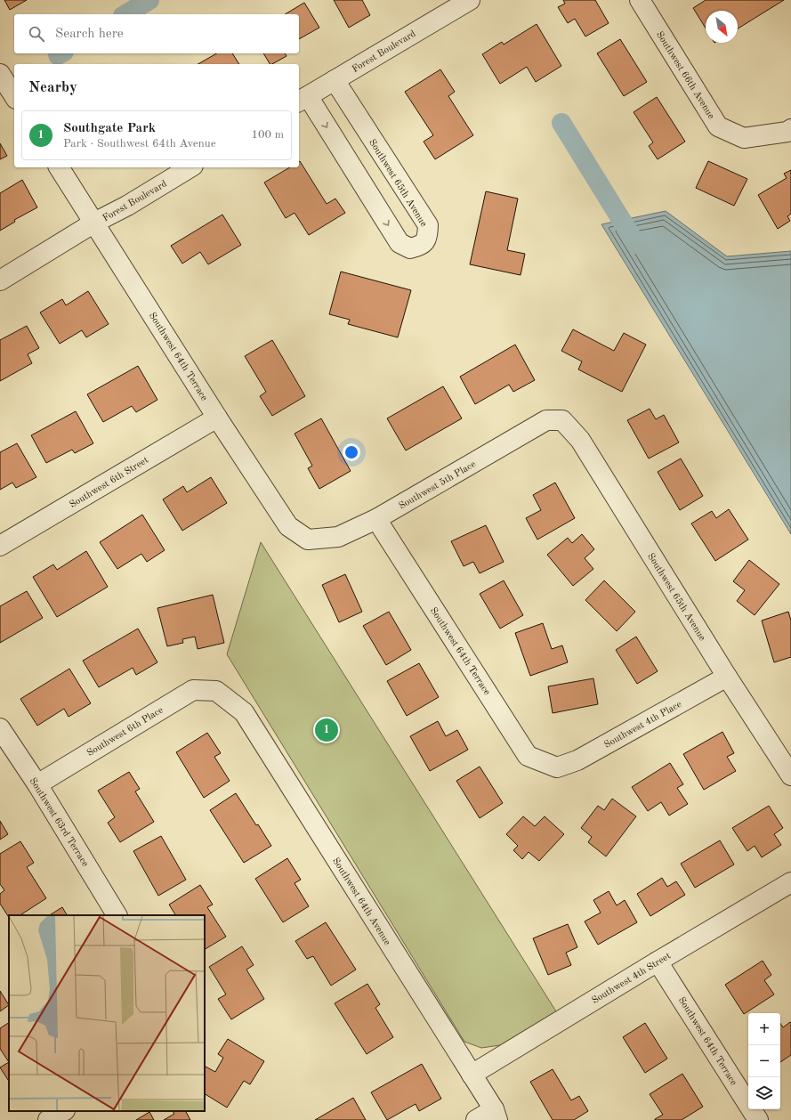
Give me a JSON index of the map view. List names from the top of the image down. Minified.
{"streets":{"street":["Forest Boulevard","Southwest 66th Avenue","Southwest 65th Avenue","Southwest 64th Terrace","Southwest 6th Street","Southwest 5th Place","Southwest 4th Place","Southwest 6th Place","Southwest 63rd Terrace","Southwest 64th Avenue","Southwest 4th Street"]},"crossings":[["Forest Boulevard","Southwest 65th Avenue"],["Forest Boulevard","Southwest 64th Terrace"],["Southwest 65th Avenue","Southwest 5th Place"],["Southwest 65th Avenue","Southwest 4th Place"],["Southwest 64th Terrace","Southwest 6th Street"],["Southwest 64th Terrace","Southwest 5th Place"],["Southwest 64th Terrace","Southwest 4th Place"],["Southwest 64th Terrace","Southwest 4th Street"],["Southwest 6th Place","Southwest 63rd Terrace"],["Southwest 6th Place","Southwest 64th Avenue"],["Southwest 64th Avenue","Southwest 4th Street"]],"north":"bottom right","page":{"search":"Search here","heading":"Nearby","list":[{"mark":"1","name":"Southgate Park","note":"Park · Southwest 64th Avenue","value":"100 m"}],"pins":"1","map_buttons":["+","−"]}}
